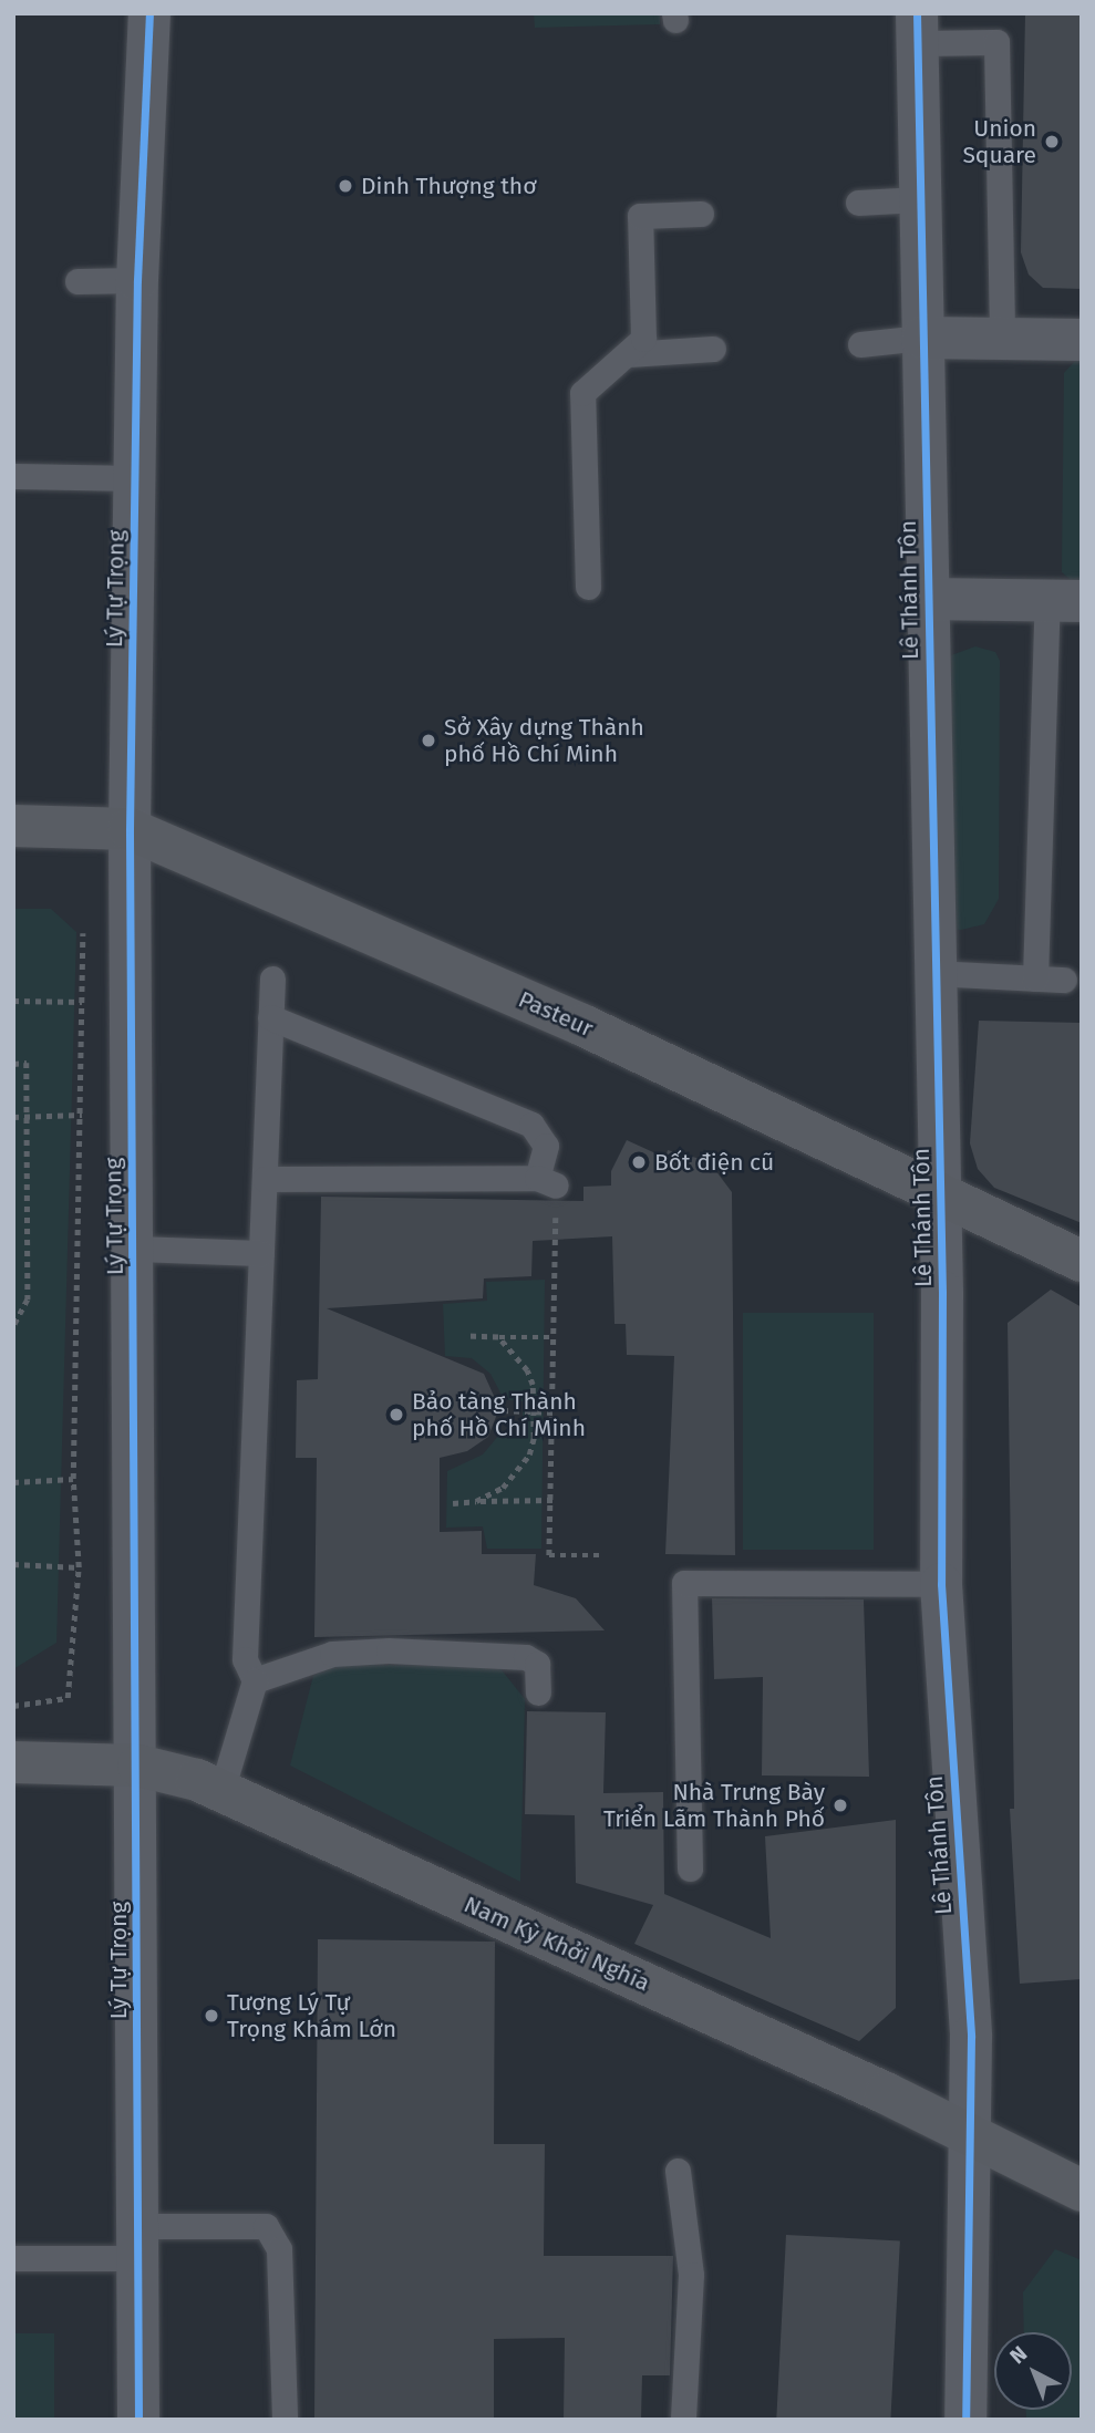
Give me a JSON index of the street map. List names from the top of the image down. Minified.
{"streets":{"main road":["Pasteur","Nam Kỳ Khởi Nghĩa"],"street":["Lý Tự Trọng","Lê Thánh Tôn"]},"crossings":[["Lý Tự Trọng","Pasteur"],["Lý Tự Trọng","Nam Kỳ Khởi Nghĩa"],["Lê Thánh Tôn","Pasteur"],["Lê Thánh Tôn","Nam Kỳ Khởi Nghĩa"]],"places":["Union Square","Dinh Thượng thơ","Sở Xây dựng Thành phố Hồ Chí Minh","Bốt điện cũ","Bảo tàng Thành phố Hồ Chí Minh","Nhà Trưng Bày Triển Lãm Thành Phố","Tượng Lý Tự Trọng Khám Lớn"],"north":"top left"}
